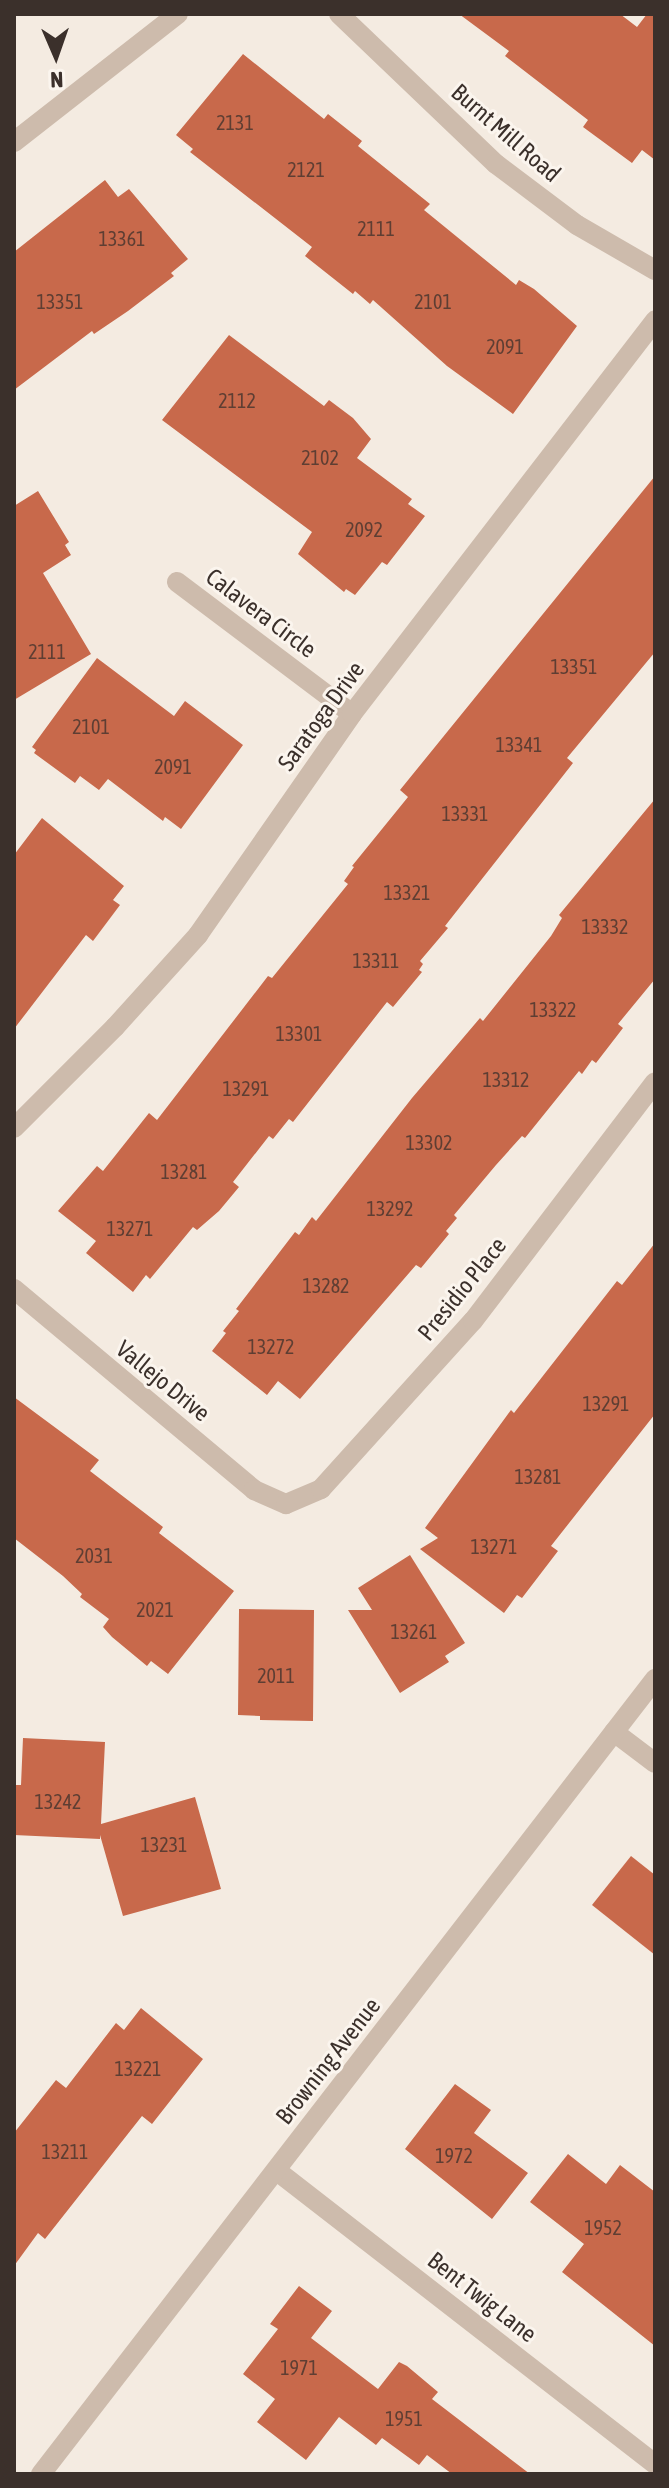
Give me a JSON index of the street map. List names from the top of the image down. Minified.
{"streets":{"street":["Burnt Mill Road","Calavera Circle","Saratoga Drive","Presidio Place","Vallejo Drive","Browning Avenue","Bent Twig Lane"]},"crossings":[["Calavera Circle","Saratoga Drive"],["Presidio Place","Vallejo Drive"],["Browning Avenue","Bent Twig Lane"]],"house_numbers":["2131","2121","2111","13361","13351","2101","2091","2112","2102","2092","2111","13351","2101","13341","2091","13331","13321","13332","13311","13322","13301","13312","13291","13302","13281","13292","13271","13282","13272","13291","13281","13271","2031","2021","13261","2011","13242","13231","13221","13211","1972","1952","1971","1951"],"north":"bottom"}
